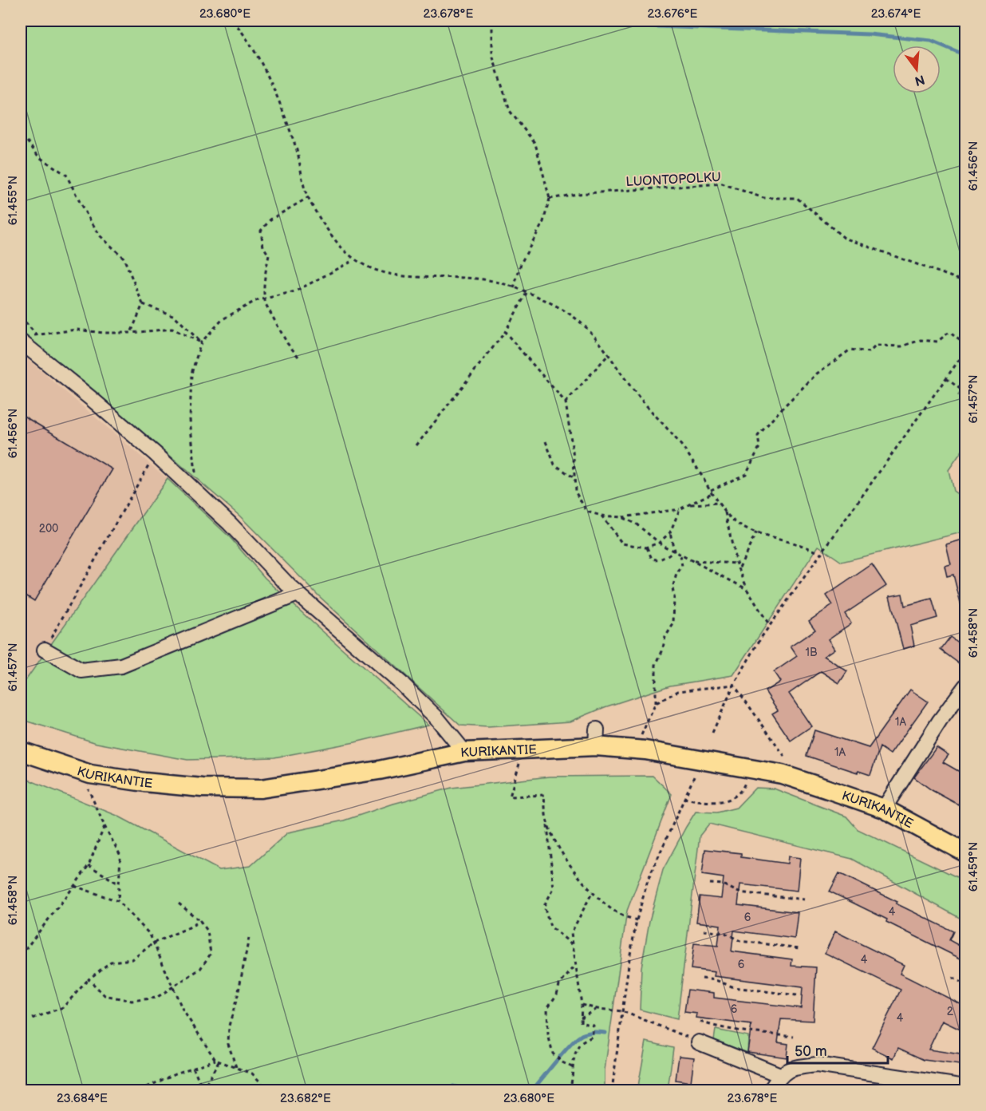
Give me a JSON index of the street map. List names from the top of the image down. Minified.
{"streets":{"main road":["KURIKANTIE"],"path":["LUONTOPOLKU"]},"house_numbers":["200","1B","1A","1A","4","6","4","6","6","2","4"],"scale_bar":"50 m","north":"bottom","coordinates":["23.680°E","23.678°E","23.676°E","23.674°E","61.456°N","61.455°N","61.457°N","61.458°N","61.459°N","23.684°E","23.682°E"]}
